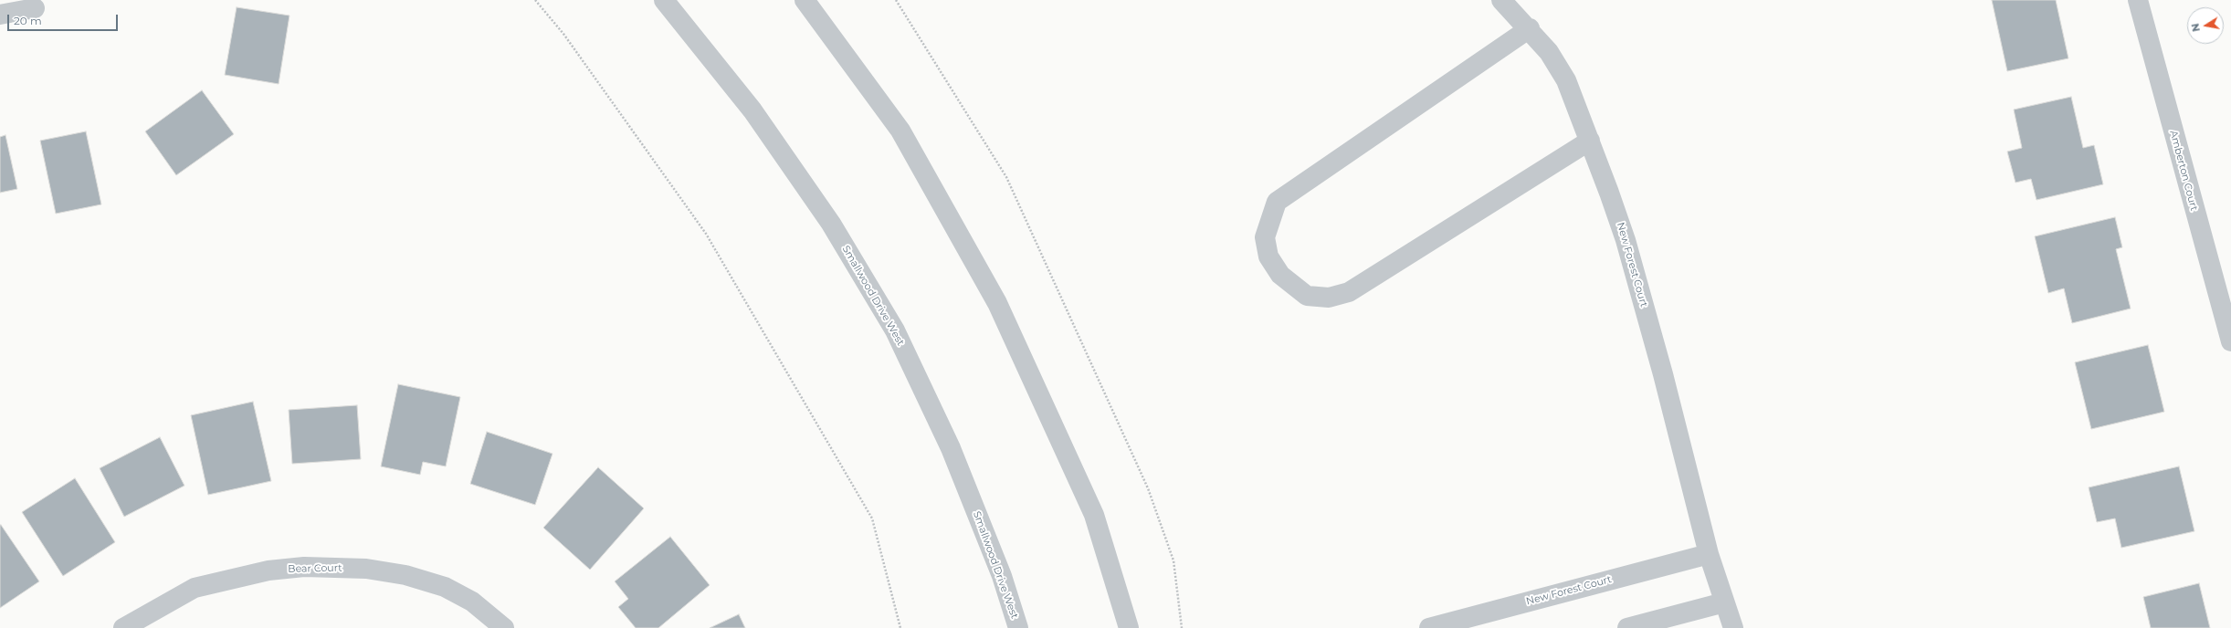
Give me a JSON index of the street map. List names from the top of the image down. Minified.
{"streets":{"street":["Amberton Court","New Forest Court","Smallwood Drive West","Bear Court"]},"scale_bar":"20 m","north":"left"}
